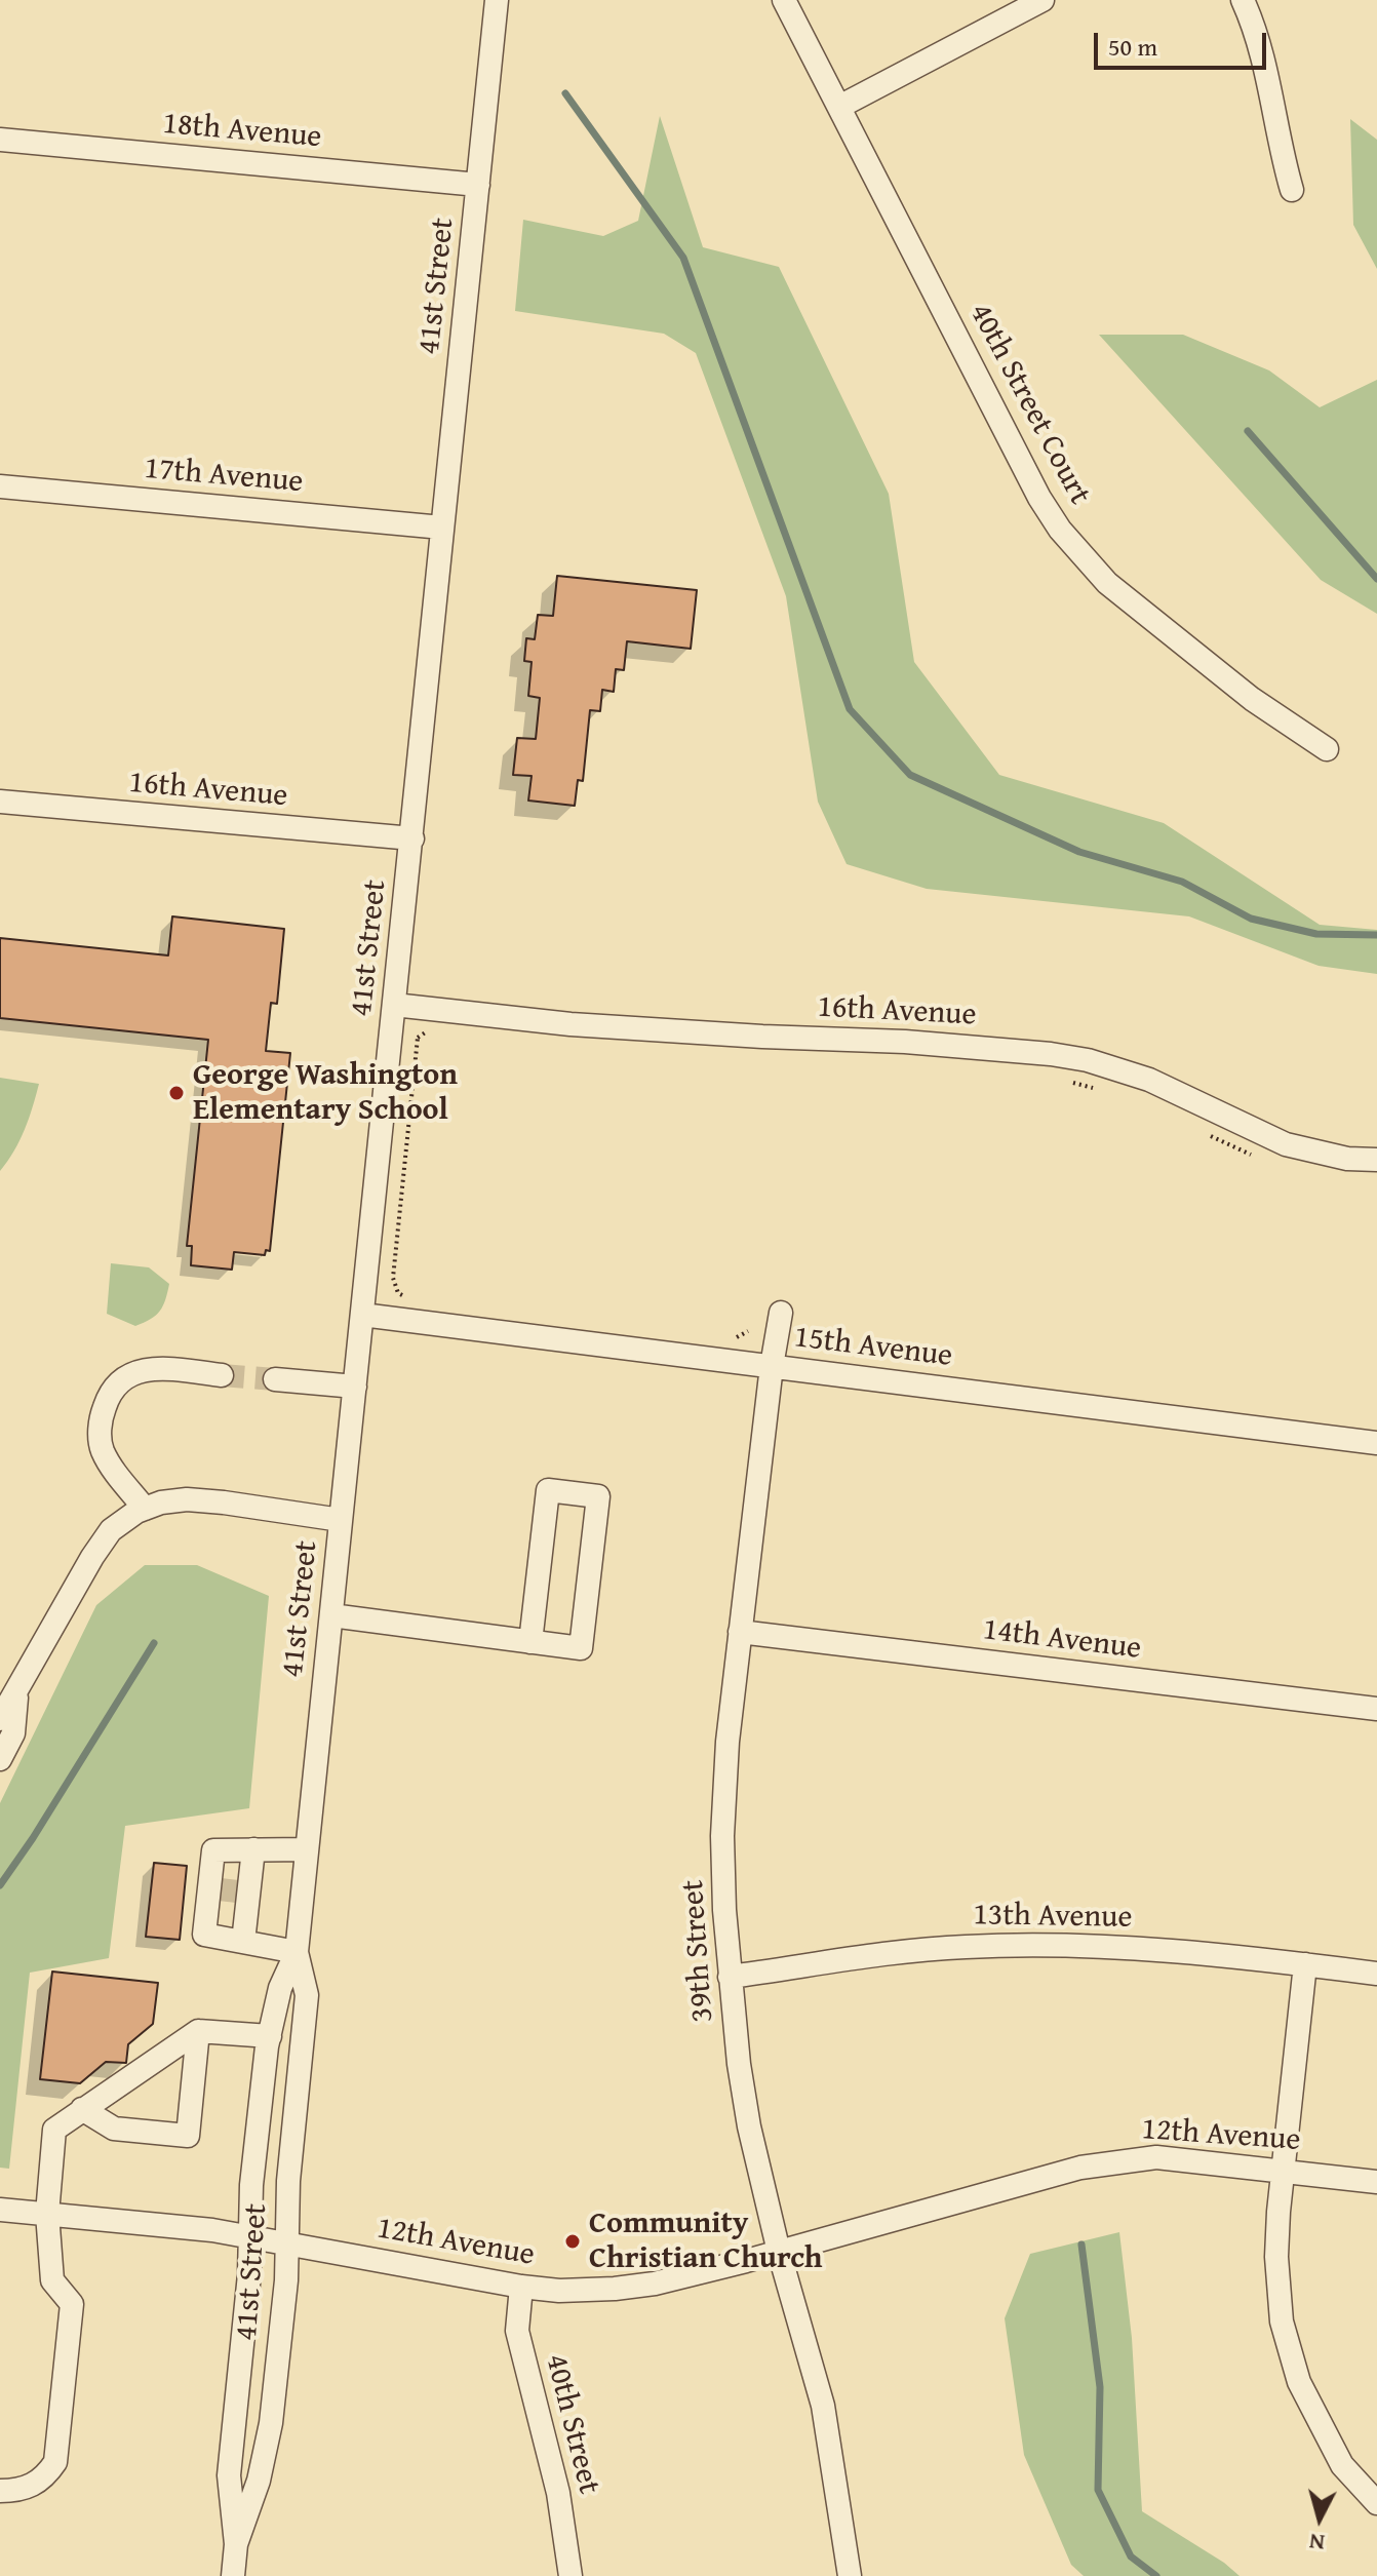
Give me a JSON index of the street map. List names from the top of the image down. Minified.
{"streets":{"street":["18th Avenue","41st Street","40th Street Court","17th Avenue","16th Avenue","15th Avenue","14th Avenue","13th Avenue","39th Street","12th Avenue","40th Street"]},"crossings":[["18th Avenue","41st Street"],["41st Street","17th Avenue"],["41st Street","16th Avenue"],["41st Street","15th Avenue"],["41st Street","12th Avenue"],["15th Avenue","39th Street"],["14th Avenue","39th Street"],["13th Avenue","39th Street"],["39th Street","12th Avenue"],["12th Avenue","40th Street"]],"places":["George Washington Elementary School","Community Christian Church"],"scale_bar":"50 m","north":"bottom"}
